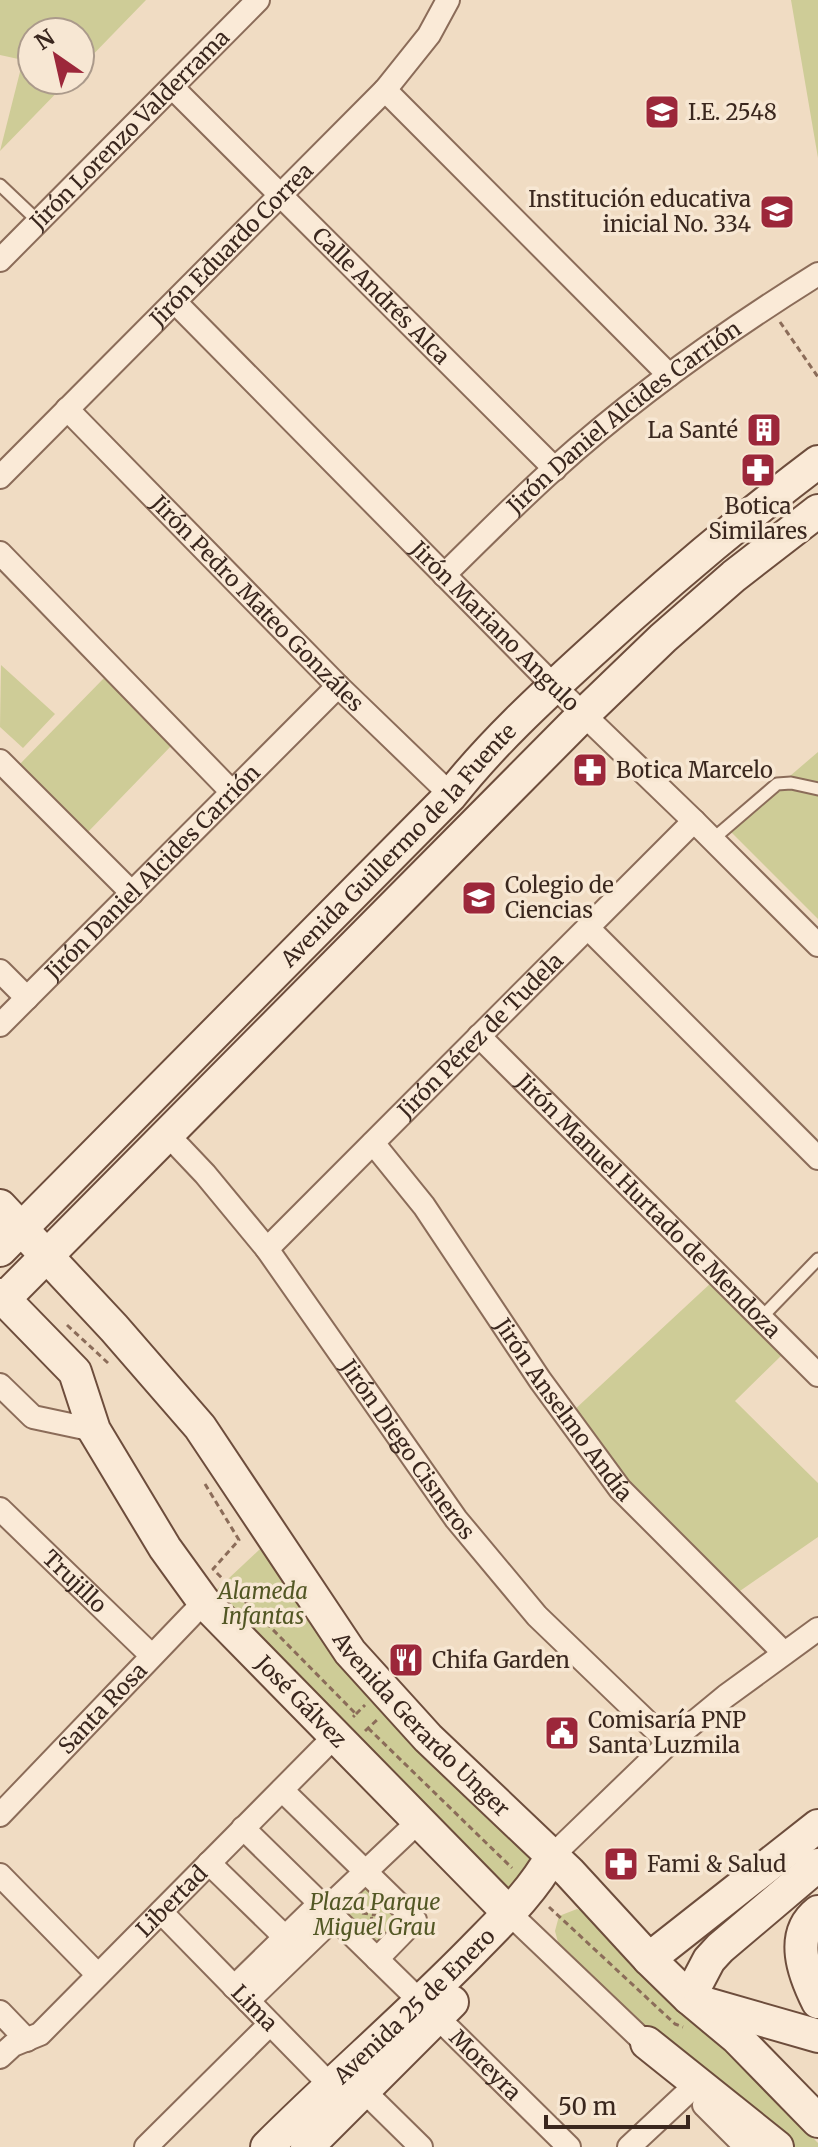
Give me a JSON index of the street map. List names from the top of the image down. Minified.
{"streets":{"main road":["Avenida Guillermo de la Fuente","José Gálvez","Avenida Gerardo Unger","Avenida 25 de Enero"],"street":["Jirón Lorenzo Valderrama","Jirón Eduardo Correa","Calle Andrés Alca","Jirón Daniel Alcides Carrión","Jirón Pedro Mateo Gonzáles","Jirón Mariano Angulo","Jirón Pérez de Tudela","Jirón Manuel Hurtado de Mendoza","Jirón Anselmo Andía","Jirón Diego Cisneros","Trujillo","Santa Rosa","Libertad","Lima","Moreyra"]},"crossings":[["Jirón Lorenzo Valderrama","Calle Andrés Alca"],["Jirón Eduardo Correa","Calle Andrés Alca"],["Jirón Eduardo Correa","Jirón Pedro Mateo Gonzáles"],["Jirón Eduardo Correa","Jirón Mariano Angulo"],["Calle Andrés Alca","Jirón Daniel Alcides Carrión"],["Jirón Daniel Alcides Carrión","Jirón Pedro Mateo Gonzáles"],["Jirón Daniel Alcides Carrión","Jirón Mariano Angulo"],["Jirón Pedro Mateo Gonzáles","Avenida Guillermo de la Fuente"],["Jirón Mariano Angulo","Avenida Guillermo de la Fuente"],["Jirón Mariano Angulo","Jirón Pérez de Tudela"],["Avenida Guillermo de la Fuente","Jirón Diego Cisneros"],["Avenida Guillermo de la Fuente","Avenida Gerardo Unger"],["Jirón Pérez de Tudela","Jirón Manuel Hurtado de Mendoza"],["Jirón Pérez de Tudela","Jirón Anselmo Andía"],["Jirón Pérez de Tudela","Jirón Diego Cisneros"],["Trujillo","Santa Rosa"],["José Gálvez","Santa Rosa"],["José Gálvez","Libertad"],["José Gálvez","Avenida 25 de Enero"],["Avenida Gerardo Unger","Avenida 25 de Enero"],["Libertad","Lima"],["Libertad","Moreyra"],["Avenida 25 de Enero","Lima"],["Avenida 25 de Enero","Moreyra"]],"parks":["Alameda Infantas","Plaza Parque Miguel Grau"],"places":{"school or university":["I.E. 2548","Institución educativa inicial No. 334","Colegio de Ciencias"],"building":["La Santé"],"pharmacy":["Botica Similares","Botica Marcelo","Fami & Salud"],"restaurant":["Chifa Garden"],"public building":["Comisaría PNP Santa Luzmila"]},"scale_bar":"50 m","north":"top left"}
